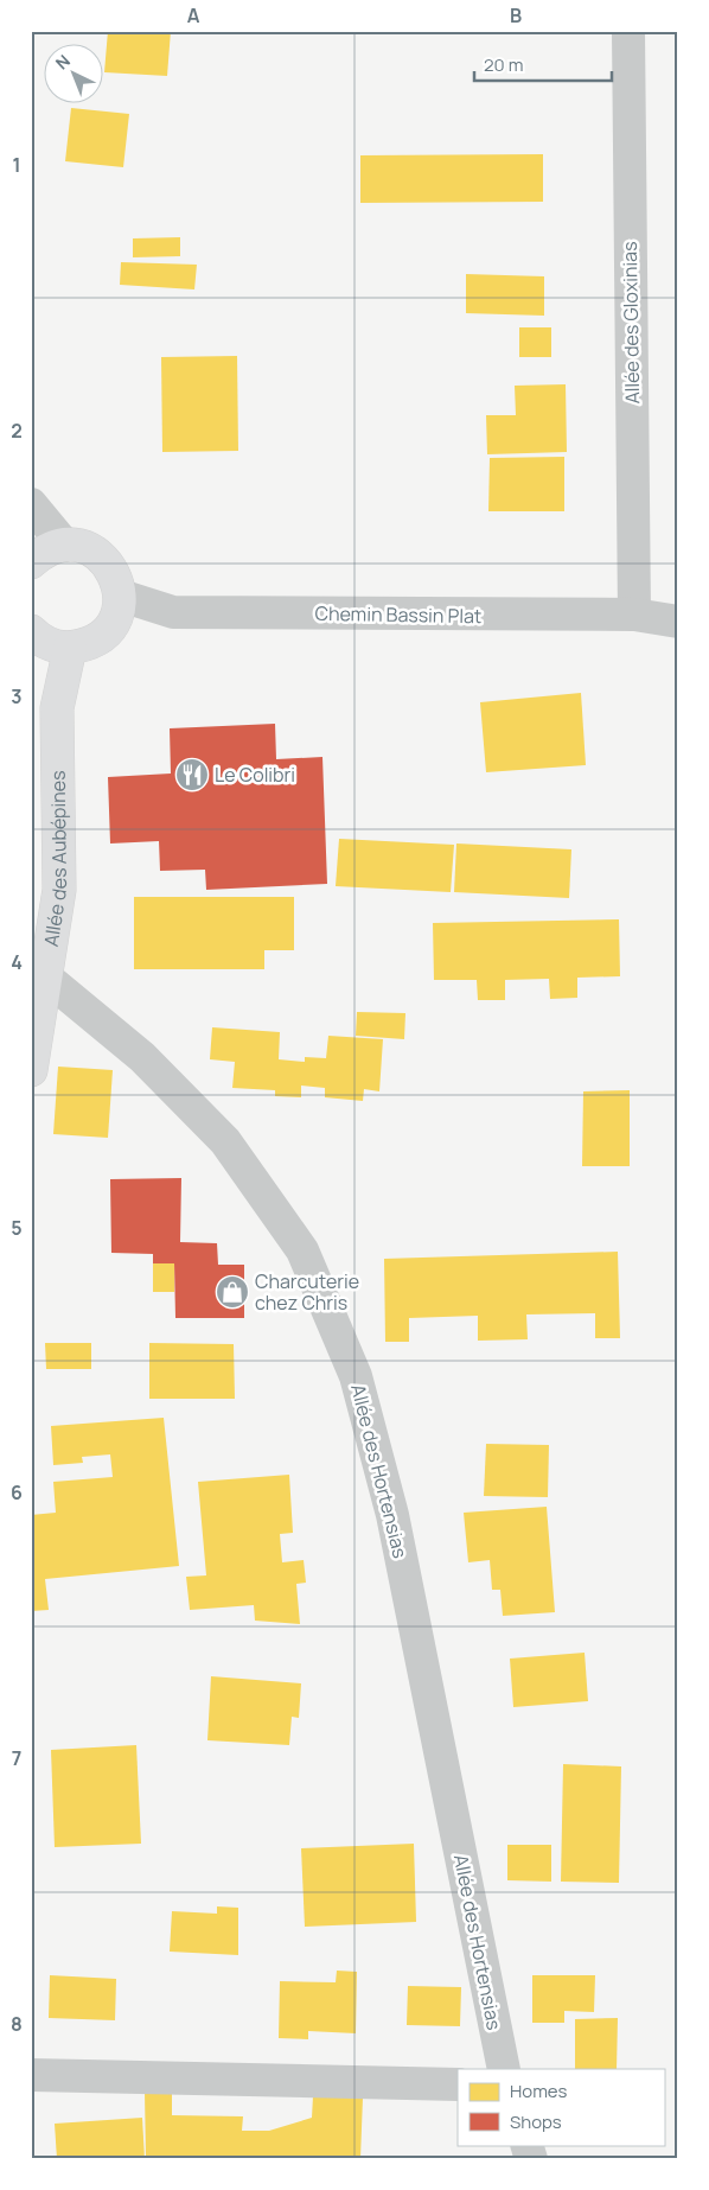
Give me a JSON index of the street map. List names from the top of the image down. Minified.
{"streets":{"street":["Allée des Gloxinias","Chemin Bassin Plat","Allée des Aubépines","Allée des Hortensias"]},"crossings":[["Allée des Gloxinias","Chemin Bassin Plat"],["Allée des Aubépines","Allée des Hortensias"]],"places":{"restaurant":["Le Colibri"],"shop":["Charcuterie chez Chris"]},"legend":["Homes","Shops"],"scale_bar":"20 m","north":"top left","grid":{"columns":["A","B"],"rows":["1","2","3","4","5","6","7","8"]}}
